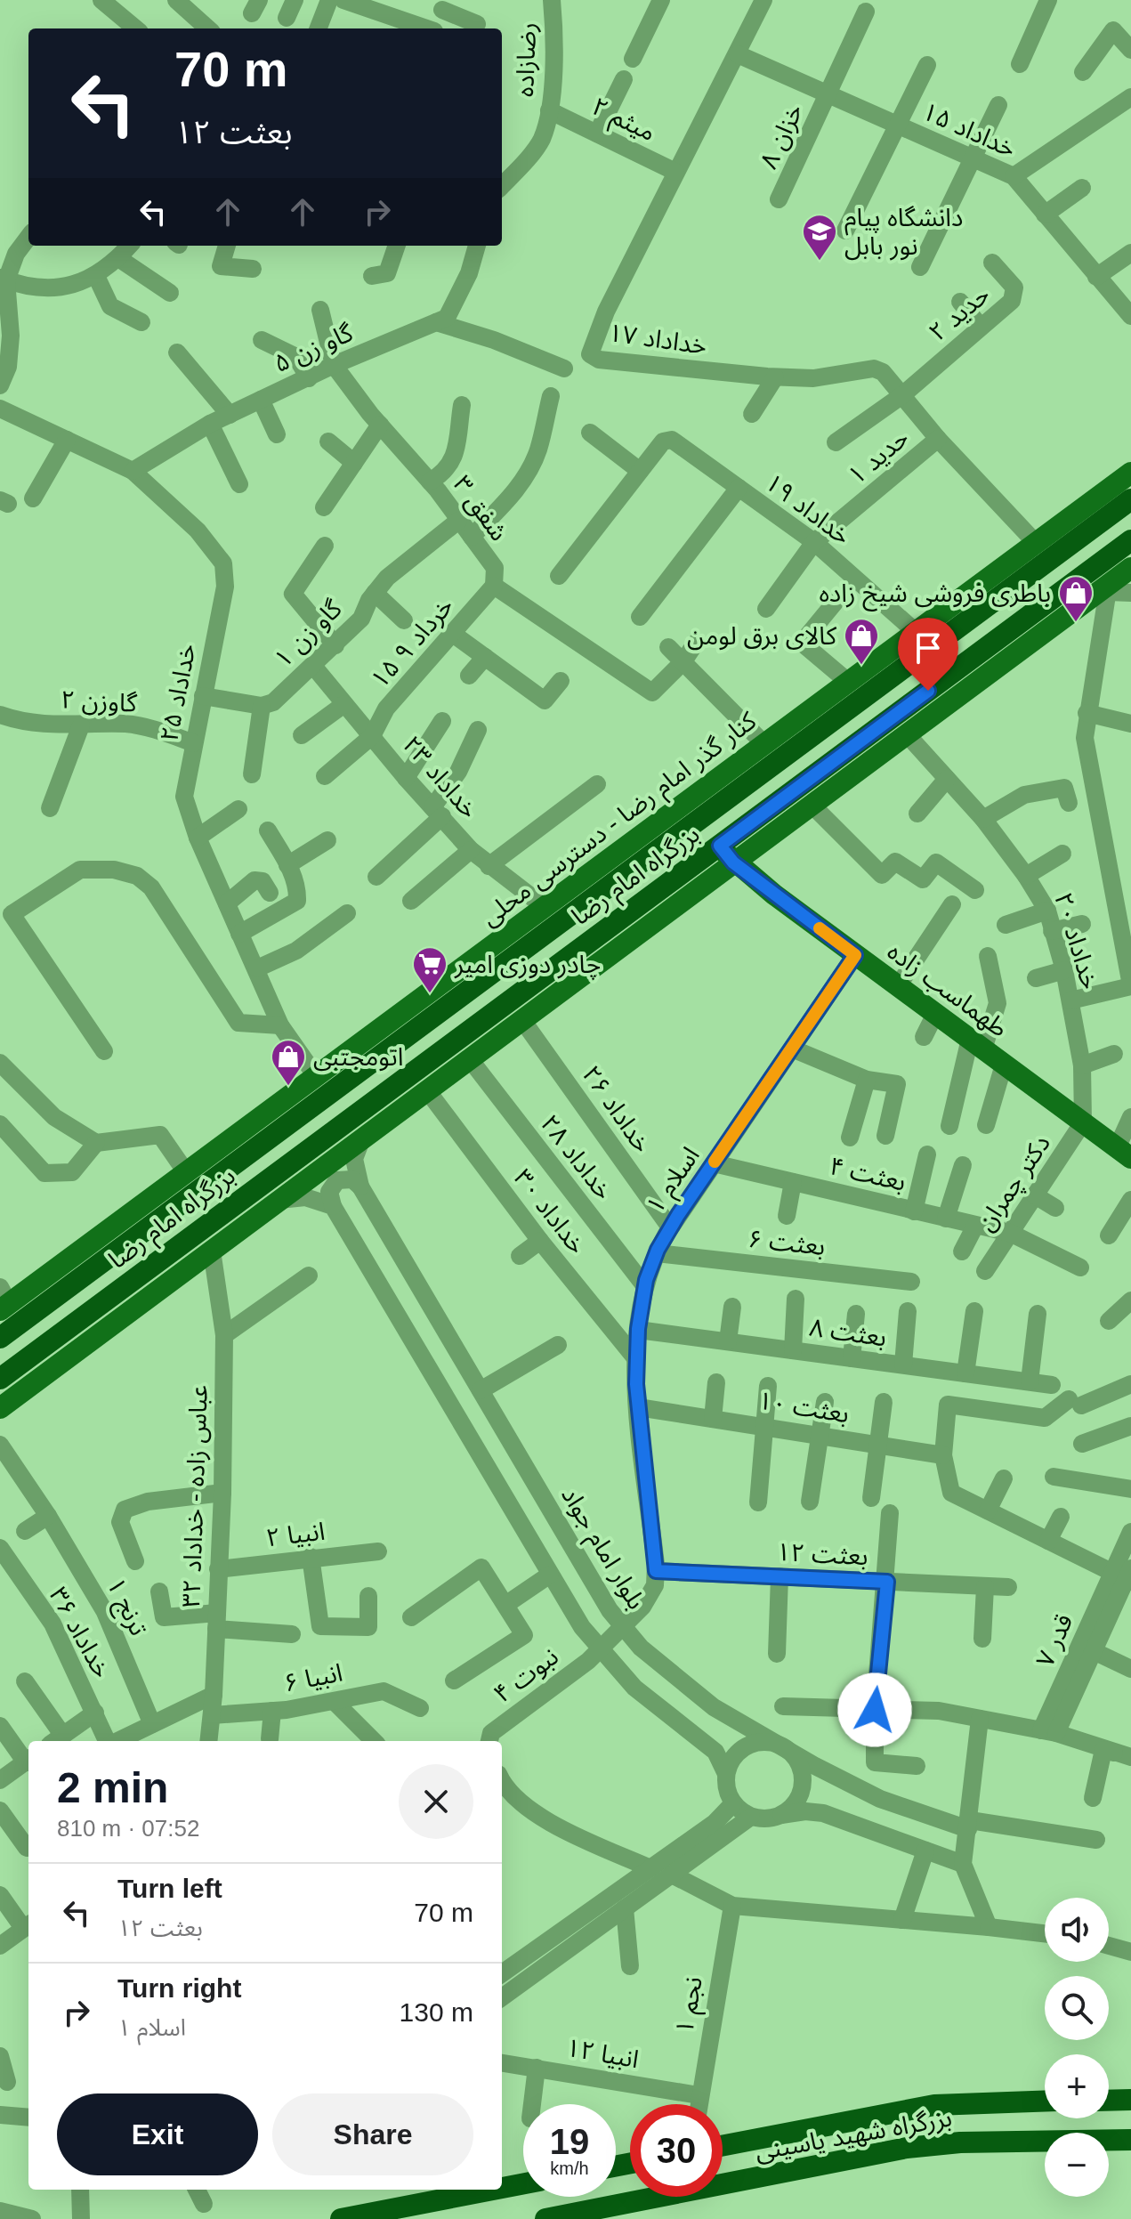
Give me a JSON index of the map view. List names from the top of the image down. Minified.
{"streets":{"highway":["بزرگراه امام رضا","بزرگراه شهید یاسینی"],"main road":["کنار گذر امام رضا - دسترسی محلی","طهماسب زاده"],"street":["رضازاده","میثم ۲","خداداد ۱۵","خزان ۸","حدید ۲","خداداد ۱۷","گاو زن ۵","حدید ۱","شفق ۳","خداداد ۱۹","گاو زن ۱","۱۵ خرداد ۹","خداداد ۲۵","گاوزن ۲","خداداد ۲۳","خداداد ۲۰","خداداد ۲۶","خداداد ۲۸","بعثت ۴","اسلام ۱","دکتر چمران","خداداد ۳۰","بعثت ۶","بعثت ۸","بعثت ۱۰","عباس زاده - خداداد ۳۲","انبیا ۲","بلوار امام جواد","بعثت ۱۲","ترنج ۱","خداداد ۳۶","قدر ۷","نبوت ۴","انبیا ۶","نجم ۱","انبیا ۱۲"]},"crossings":[["رضازاده","میثم ۲"],["میثم ۲","خداداد ۱۷"],["خداداد ۱۵","خزان ۸"],["خداداد ۱۵","خداداد ۱۷"],["حدید ۲","خداداد ۱۷"],["خداداد ۱۷","حدید ۱"],["خداداد ۱۷","کنار گذر امام رضا - دسترسی محلی"],["گاو زن ۵","شفق ۳"],["گاو زن ۵","خداداد ۲۵"],["حدید ۱","خداداد ۱۹"],["شفق ۳","گاو زن ۱"],["شفق ۳","۱۵ خرداد ۹"],["خداداد ۱۹","کنار گذر امام رضا - دسترسی محلی"],["گاو زن ۱","خداداد ۲۳"],["۱۵ خرداد ۹","خداداد ۲۳"],["خداداد ۲۵","گاوزن ۲"],["خداداد ۲۵","کنار گذر امام رضا - دسترسی محلی"],["خداداد ۲۳","کنار گذر امام رضا - دسترسی محلی"],["بزرگراه امام رضا","طهماسب زاده"],["خداداد ۲۰","طهماسب زاده"],["خداداد ۲۰","دکتر چمران"],["طهماسب زاده","اسلام ۱"],["طهماسب زاده","دکتر چمران"],["خداداد ۲۶","اسلام ۱"],["خداداد ۲۸","اسلام ۱"],["بعثت ۴","اسلام ۱"],["بعثت ۴","دکتر چمران"],["اسلام ۱","خداداد ۳۰"],["اسلام ۱","بعثت ۶"],["اسلام ۱","بعثت ۸"],["اسلام ۱","بعثت ۱۰"],["اسلام ۱","بلوار امام جواد"],["اسلام ۱","بعثت ۱۲"],["اسلام ۱","نبوت ۴"],["عباس زاده - خداداد ۳۲","انبیا ۲"],["عباس زاده - خداداد ۳۲","انبیا ۶"],["بلوار امام جواد","نبوت ۴"],["نجم ۱","انبیا ۱۲"]],"places":{"school or university":["دانشگاه پیام نور بابل"],"shop":["باطری فروشی شیخ زاده","کالای برق لومن","اتومجتبی"],"supermarket":["چادر دوزی امیر"]},"page":{"turn":["70 m","بعثت ۱۲"],"heading":["2 min","810 m · 07:52"],"list":[{"name":"Turn left","note":"بعثت ۱۲","value":"70 m"},{"name":"Turn right","note":"اسلام ۱","value":"130 m"}],"map_buttons":["+","−"],"buttons":["Exit","Share"],"speed":"19 km/h","limit":"30"}}
